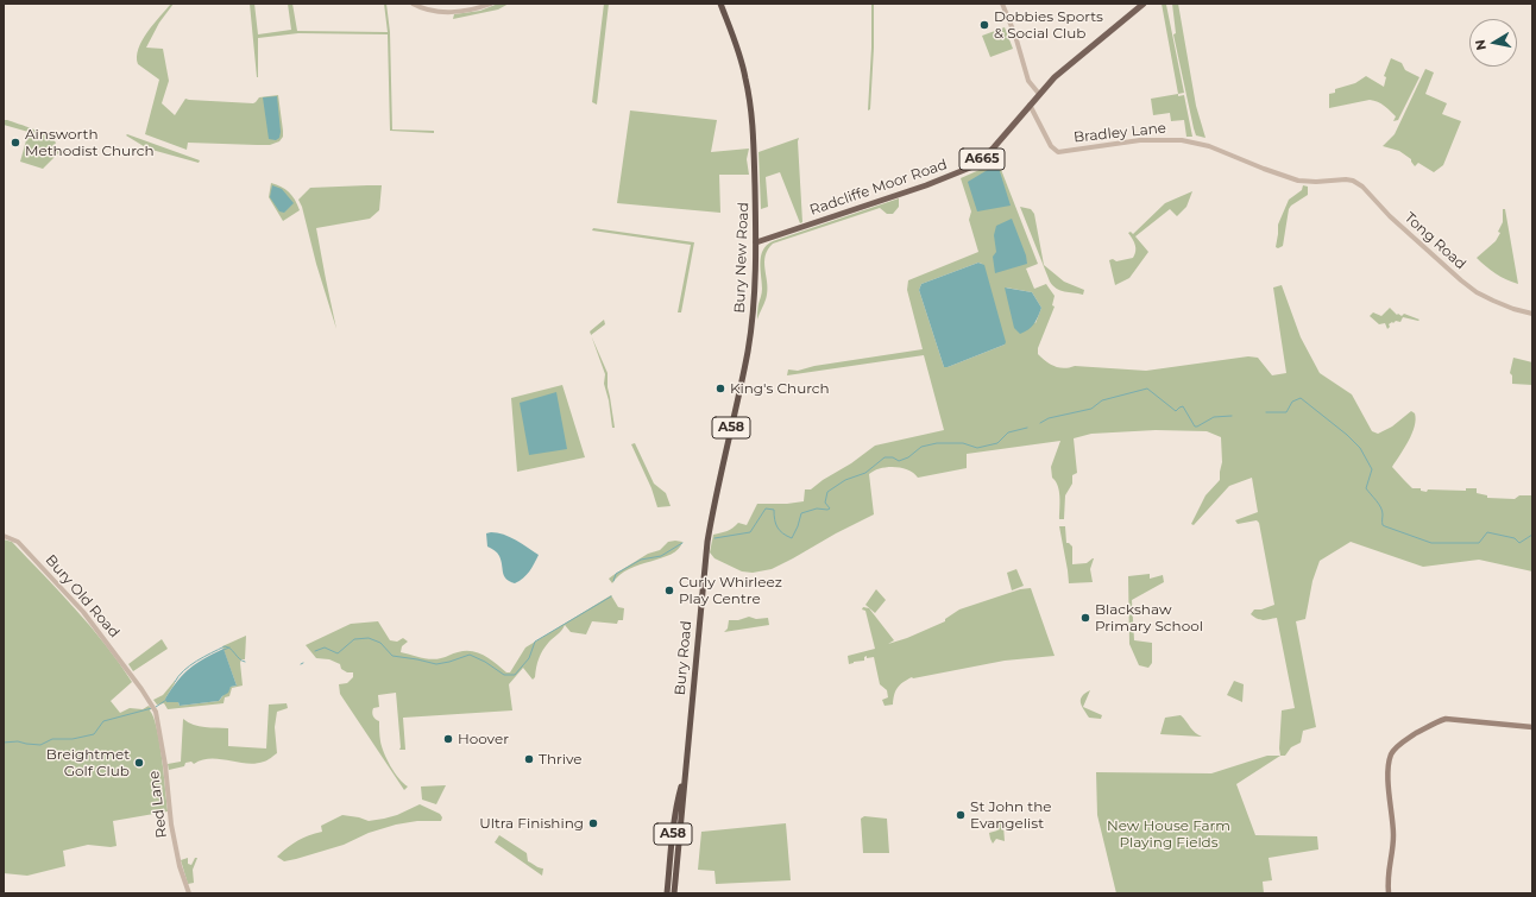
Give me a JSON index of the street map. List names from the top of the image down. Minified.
{"streets":{"highway":["Bury New Road","A58","Bury Road"],"main road":["A665","Radcliffe Moor Road"],"street":["Bradley Lane","Tong Road","Bury Old Road","Red Lane"]},"crossings":[["Bradley Lane","Radcliffe Moor Road"],["Bradley Lane","Tong Road"],["Radcliffe Moor Road","Bury New Road"],["Bury New Road","Bury Road"],["Bury Old Road","Red Lane"]],"parks":["New House Farm Playing Fields"],"places":["Dobbies Sports & Social Club","Ainsworth Methodist Church","King's Church","Curly Whirleez Play Centre","Blackshaw Primary School","Hoover","Thrive","Breightmet Golf Club","St John the Evangelist","Ultra Finishing"],"north":"left"}
